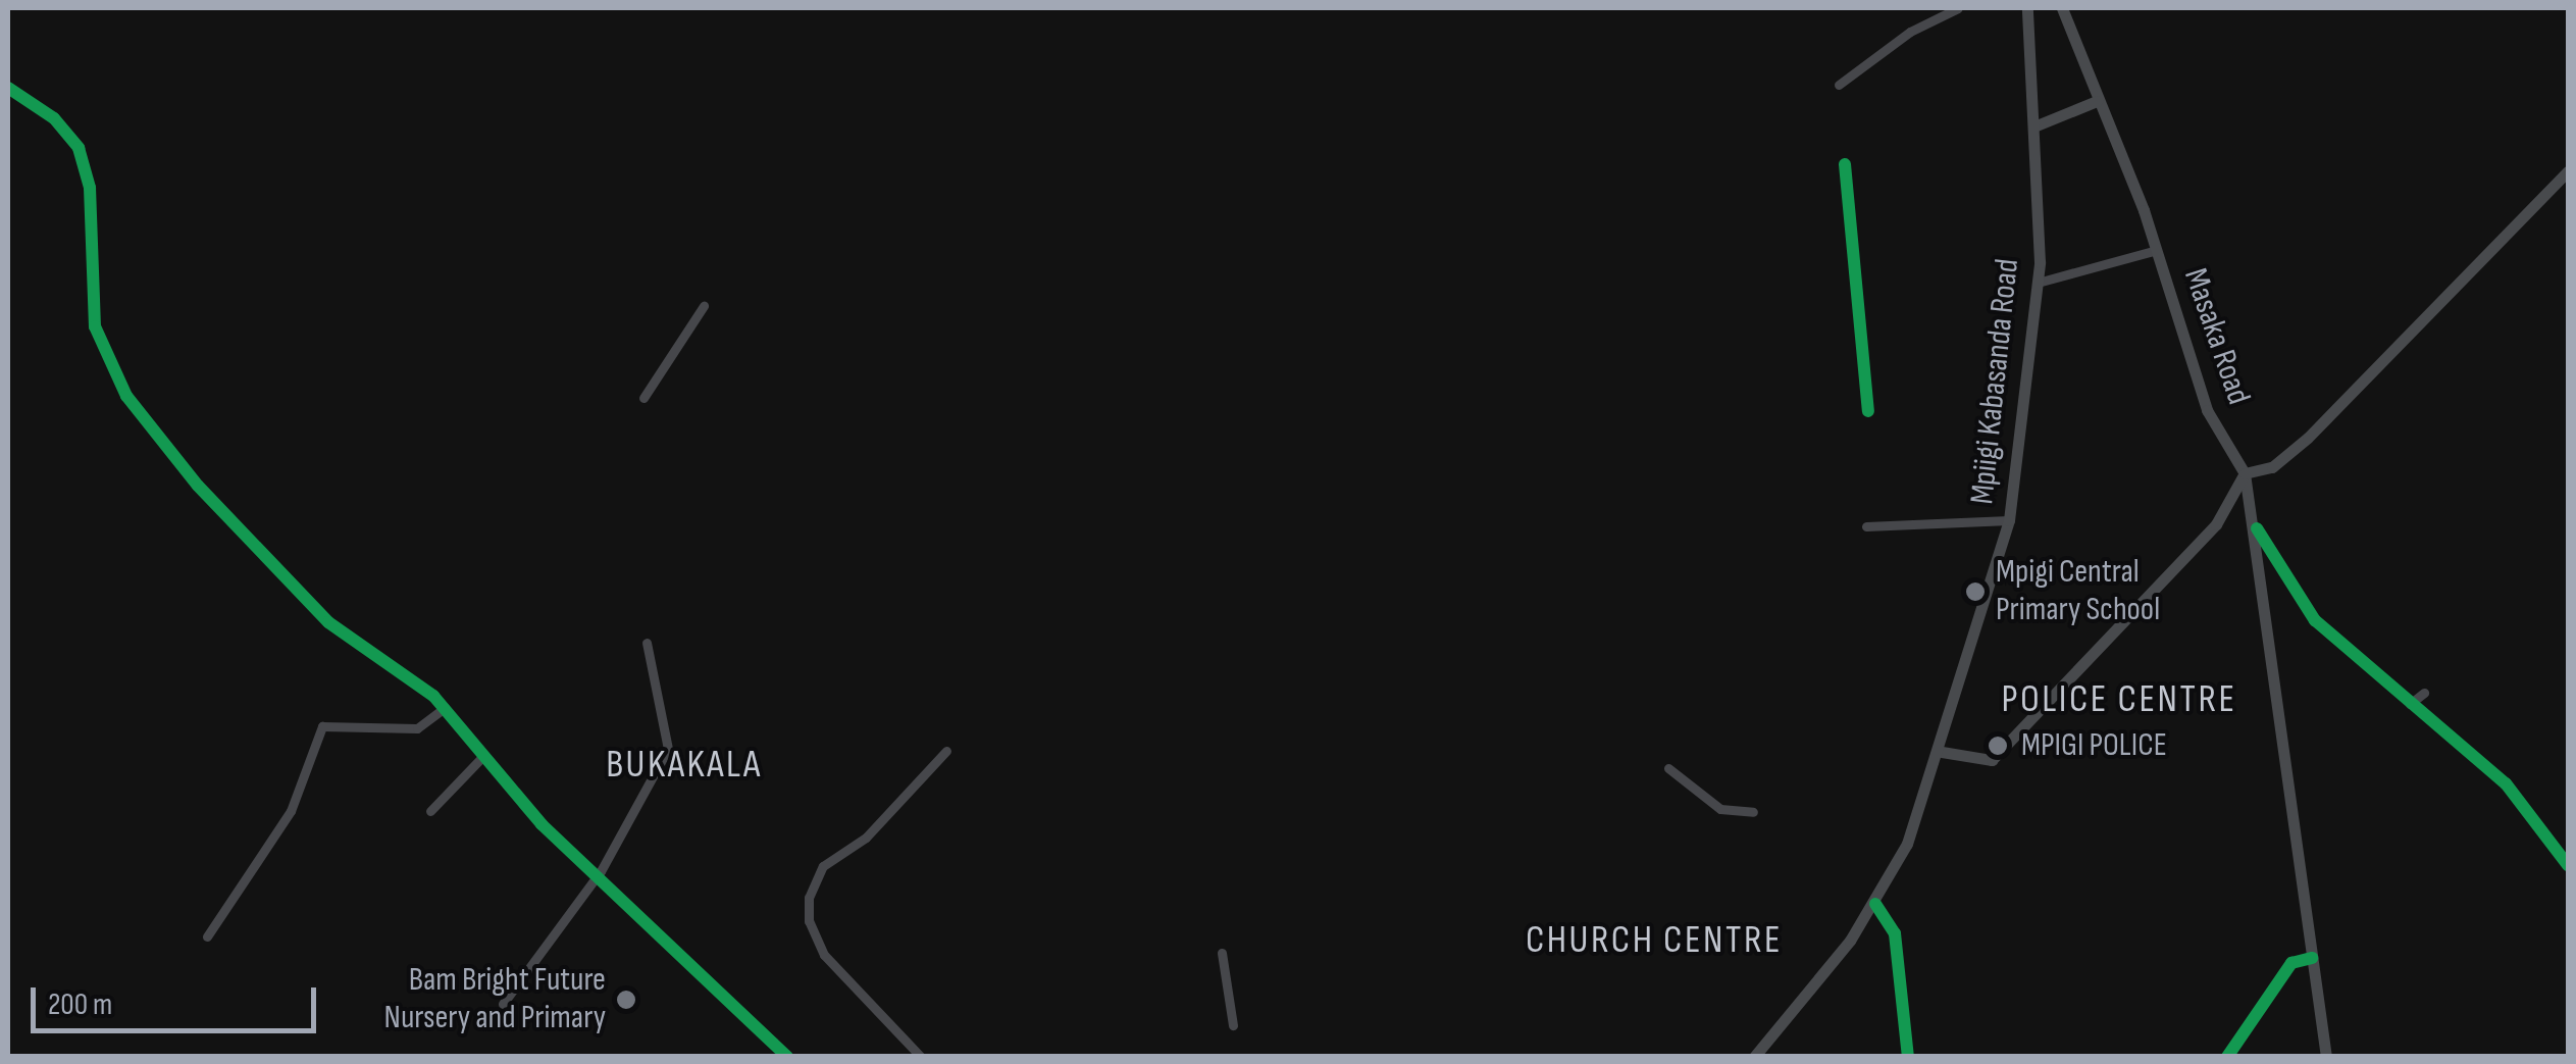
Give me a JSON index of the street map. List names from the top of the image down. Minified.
{"streets":{"main road":["Masaka Road","Mpiigi Kabasanda Road"]},"districts":["POLICE CENTRE","BUKAKALA","CHURCH CENTRE"],"places":["Mpigi Central Primary School","MPIGI POLICE","Bam Bright Future Nursery and Primary"],"scale_bar":"200 m"}
